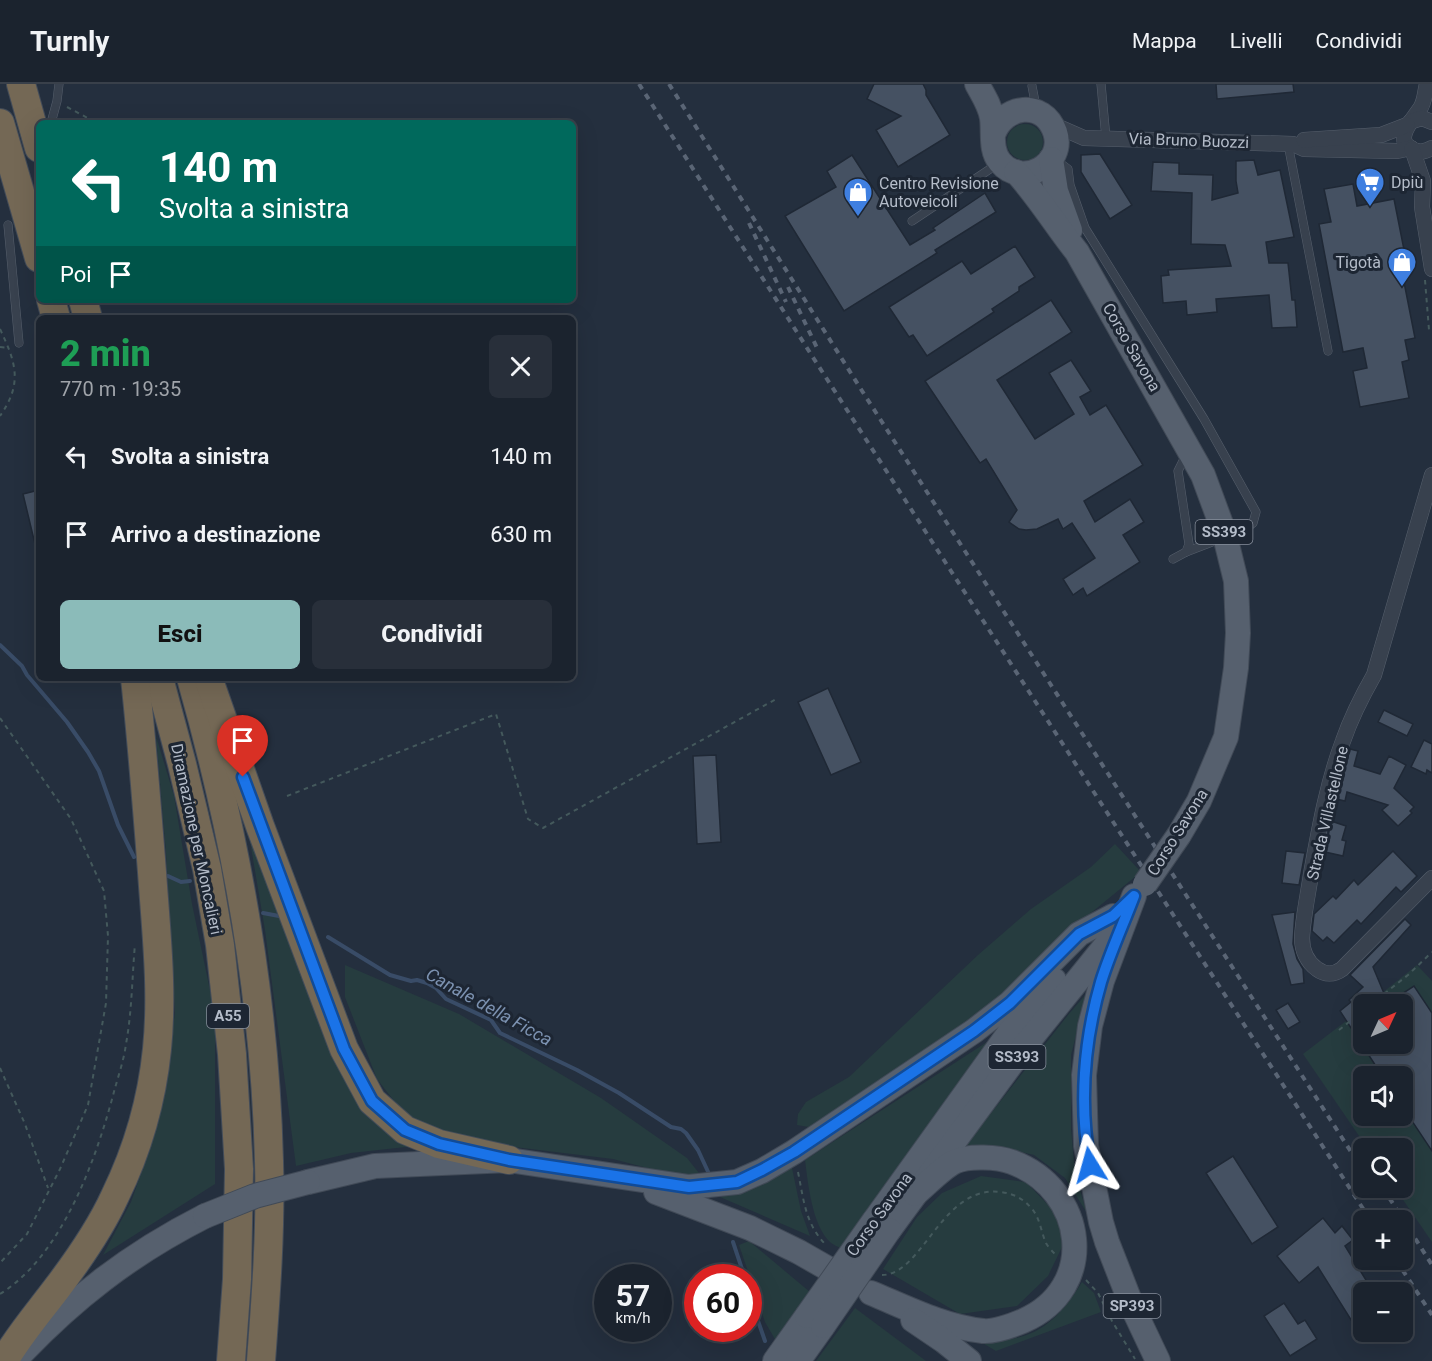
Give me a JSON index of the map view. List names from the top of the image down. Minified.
{"streets":{"highway":["Diramazione per Moncalieri","A55"],"main road":["Corso Savona","SS393","SP393"],"street":["Via Bruno Buozzi","Strada Villastellone"]},"crossings":[["Via Bruno Buozzi","Corso Savona"],["Corso Savona","SP393"]],"water":["Canale della Ficca"],"places":{"supermarket":["Dpiù"],"shop":["Centro Revisione Autoveicoli","Tigotà"]},"north":"top right","page":{"header":"Turnly","nav":["Mappa","Livelli","Condividi"],"turn":["140 m","Svolta a sinistra"],"then":"Poi","heading":["2 min","770 m · 19:35"],"list":[{"name":"Svolta a sinistra","value":"140 m"},{"name":"Arrivo a destinazione","value":"630 m"}],"buttons":["Esci","Condividi"],"map_buttons":["+","−"],"speed":"57 km/h","limit":"60"}}
